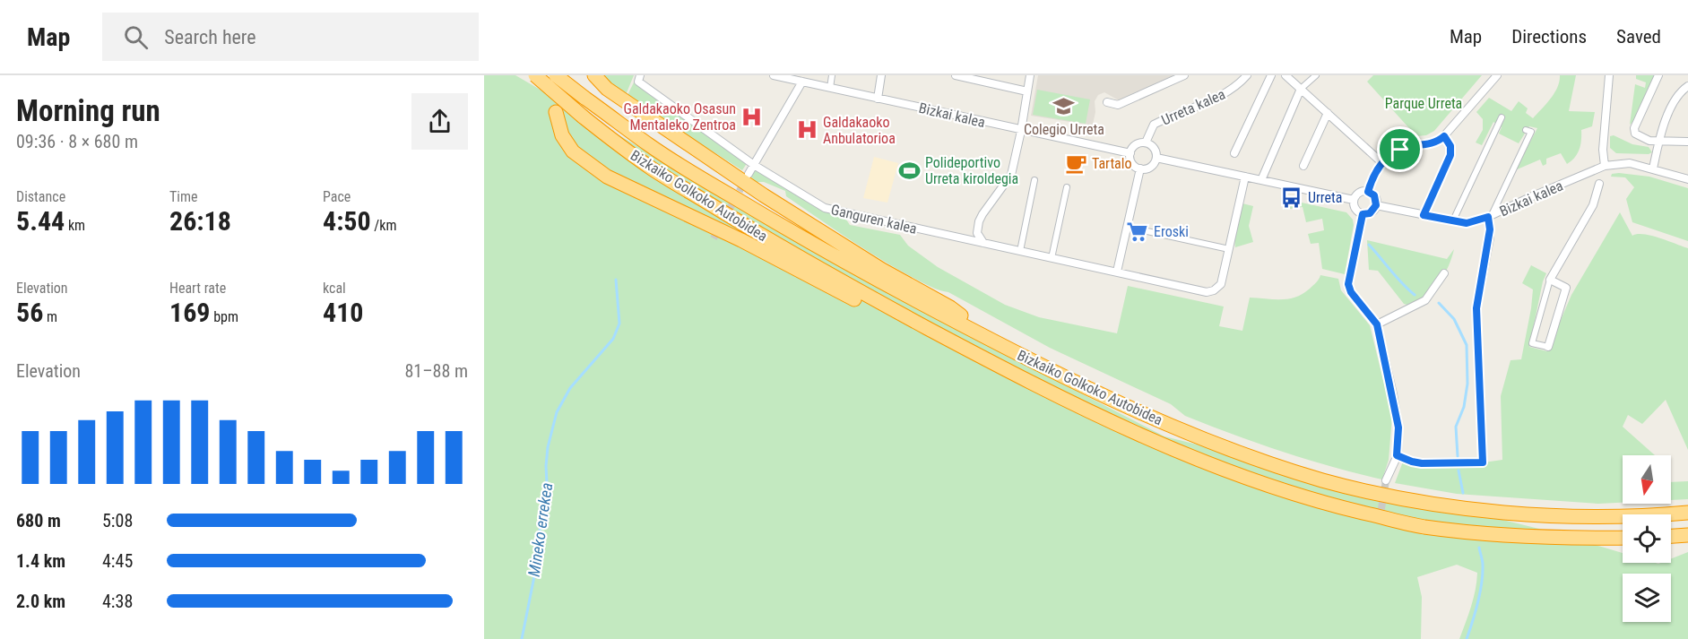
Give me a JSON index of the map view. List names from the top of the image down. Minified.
{"streets":{"highway":["Bizkaiko Golkoko Autobidea"],"street":["Urreta kalea","Bizkai kalea","Ganguren kalea"]},"crossings":[["Urreta kalea","Bizkai kalea"]],"water":["Mineko errekea"],"parks":["Parque Urreta"],"places":{"school or university":["Colegio Urreta"],"hospital":["Galdakaoko Osasun Mentaleko Zentroa","Galdakaoko Anbulatorioa"],"cafe":["Tartalo"],"sports":["Polideportivo Urreta kiroldegia"],"bus stop":["Urreta"],"supermarket":["Eroski"]},"north":"bottom","page":{"header":"Map","search":"Search here","nav":["Map","Directions","Saved"],"heading":["Morning run","09:36 · 8 × 680 m"],"stats":[["Distance","5.44 km"],["Time","26:18"],["Pace","4:50 /km"],["Elevation","56 m"],["Heart rate","169 bpm"],["kcal","410"]],"chart":["Elevation","81–88 m"],"list":[{"name":"680 m","note":"5:08"},{"name":"1.4 km","note":"4:45"},{"name":"2.0 km","note":"4:38"}]}}
